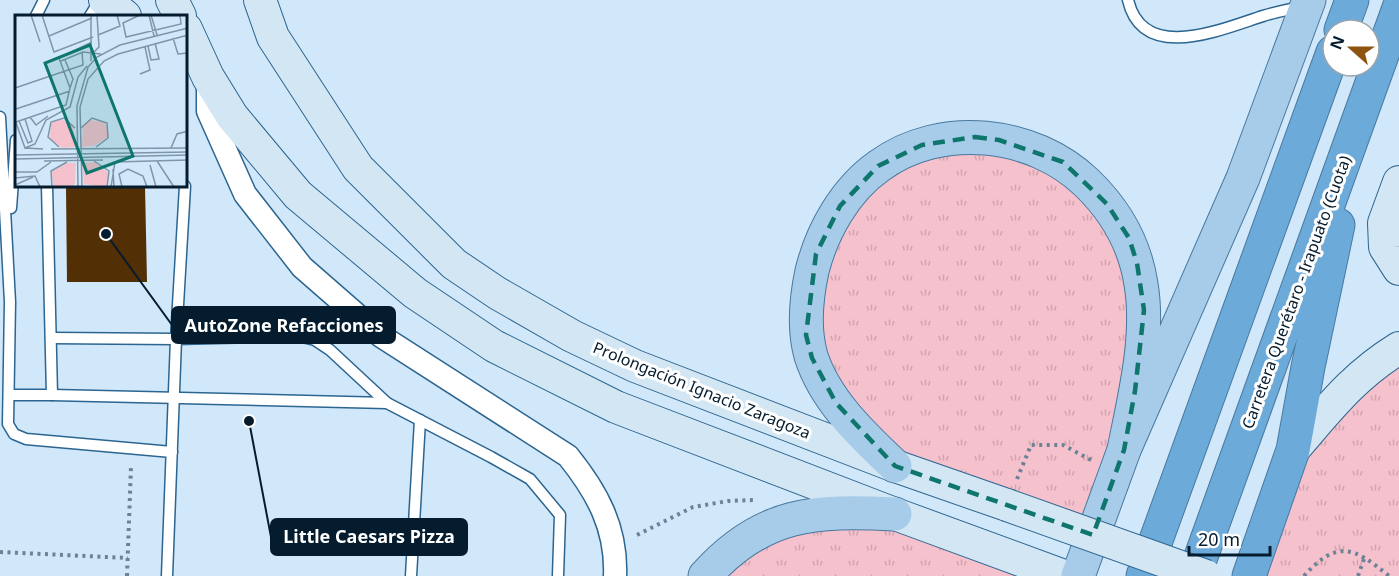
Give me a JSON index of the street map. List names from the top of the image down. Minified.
{"streets":{"highway":["Carretera Querétaro - Irapuato (Cuota)"],"main road":["Prolongación Ignacio Zaragoza"]},"places":["AutoZone Refacciones","Little Caesars Pizza"],"scale_bar":"20 m","north":"left"}
